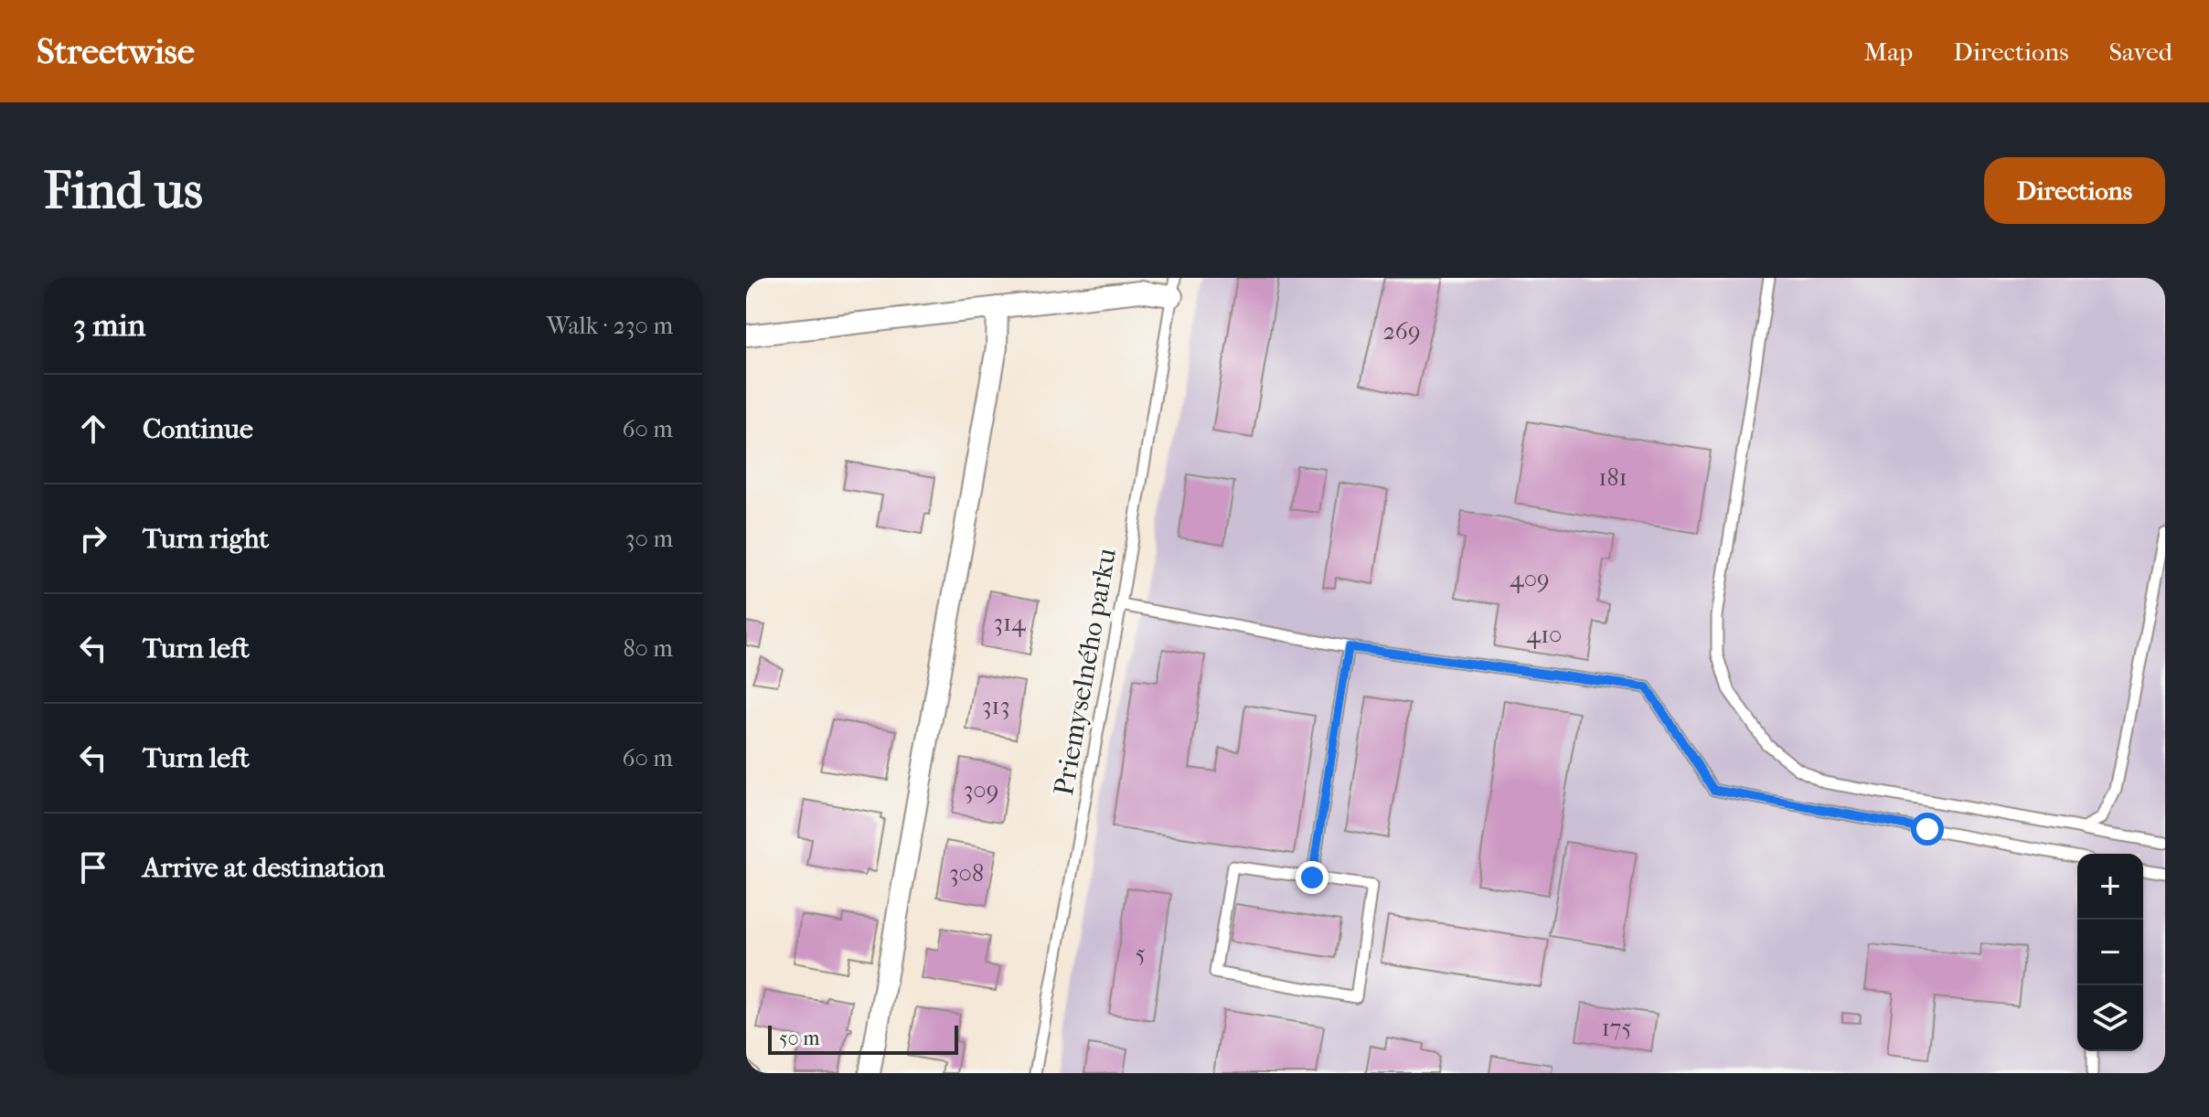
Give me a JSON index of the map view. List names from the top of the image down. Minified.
{"streets":{"lane":["Priemyselného parku"]},"house_numbers":["269","181","409","314","410","313","309","308","5","175"],"scale_bar":"50 m","page":{"header":"Streetwise","nav":["Map","Directions","Saved"],"buttons":"Directions","title":"Find us","heading":["3 min","Walk · 230 m"],"list":[["Continue","60 m"],["Turn right","30 m"],["Turn left","80 m"],["Turn left","60 m"],"Arrive at destination"],"map_buttons":["+","−"],"scale":"50 m"}}
